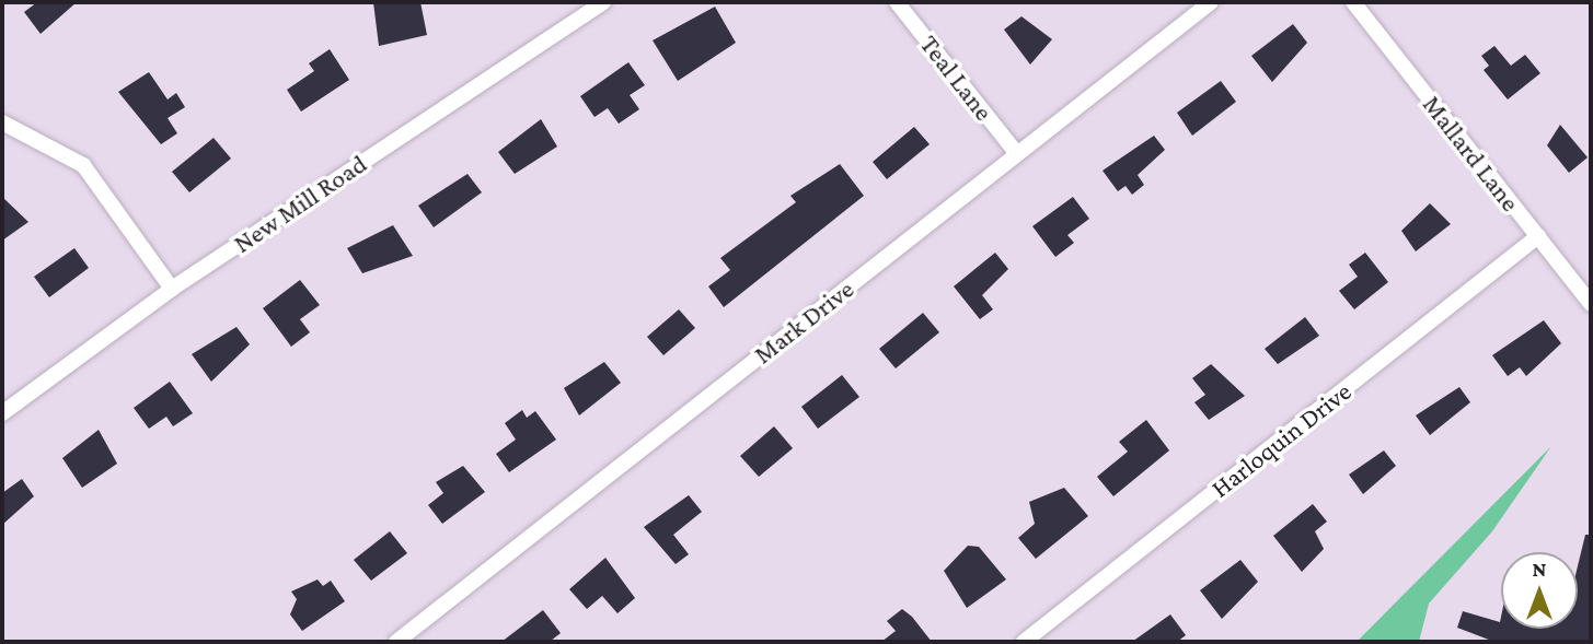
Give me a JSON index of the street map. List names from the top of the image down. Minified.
{"streets":{"street":["Teal Lane","Mallard Lane","New Mill Road","Mark Drive","Harloquin Drive"]},"crossings":[["Teal Lane","Mark Drive"],["Mallard Lane","Harloquin Drive"]],"north":"top"}
